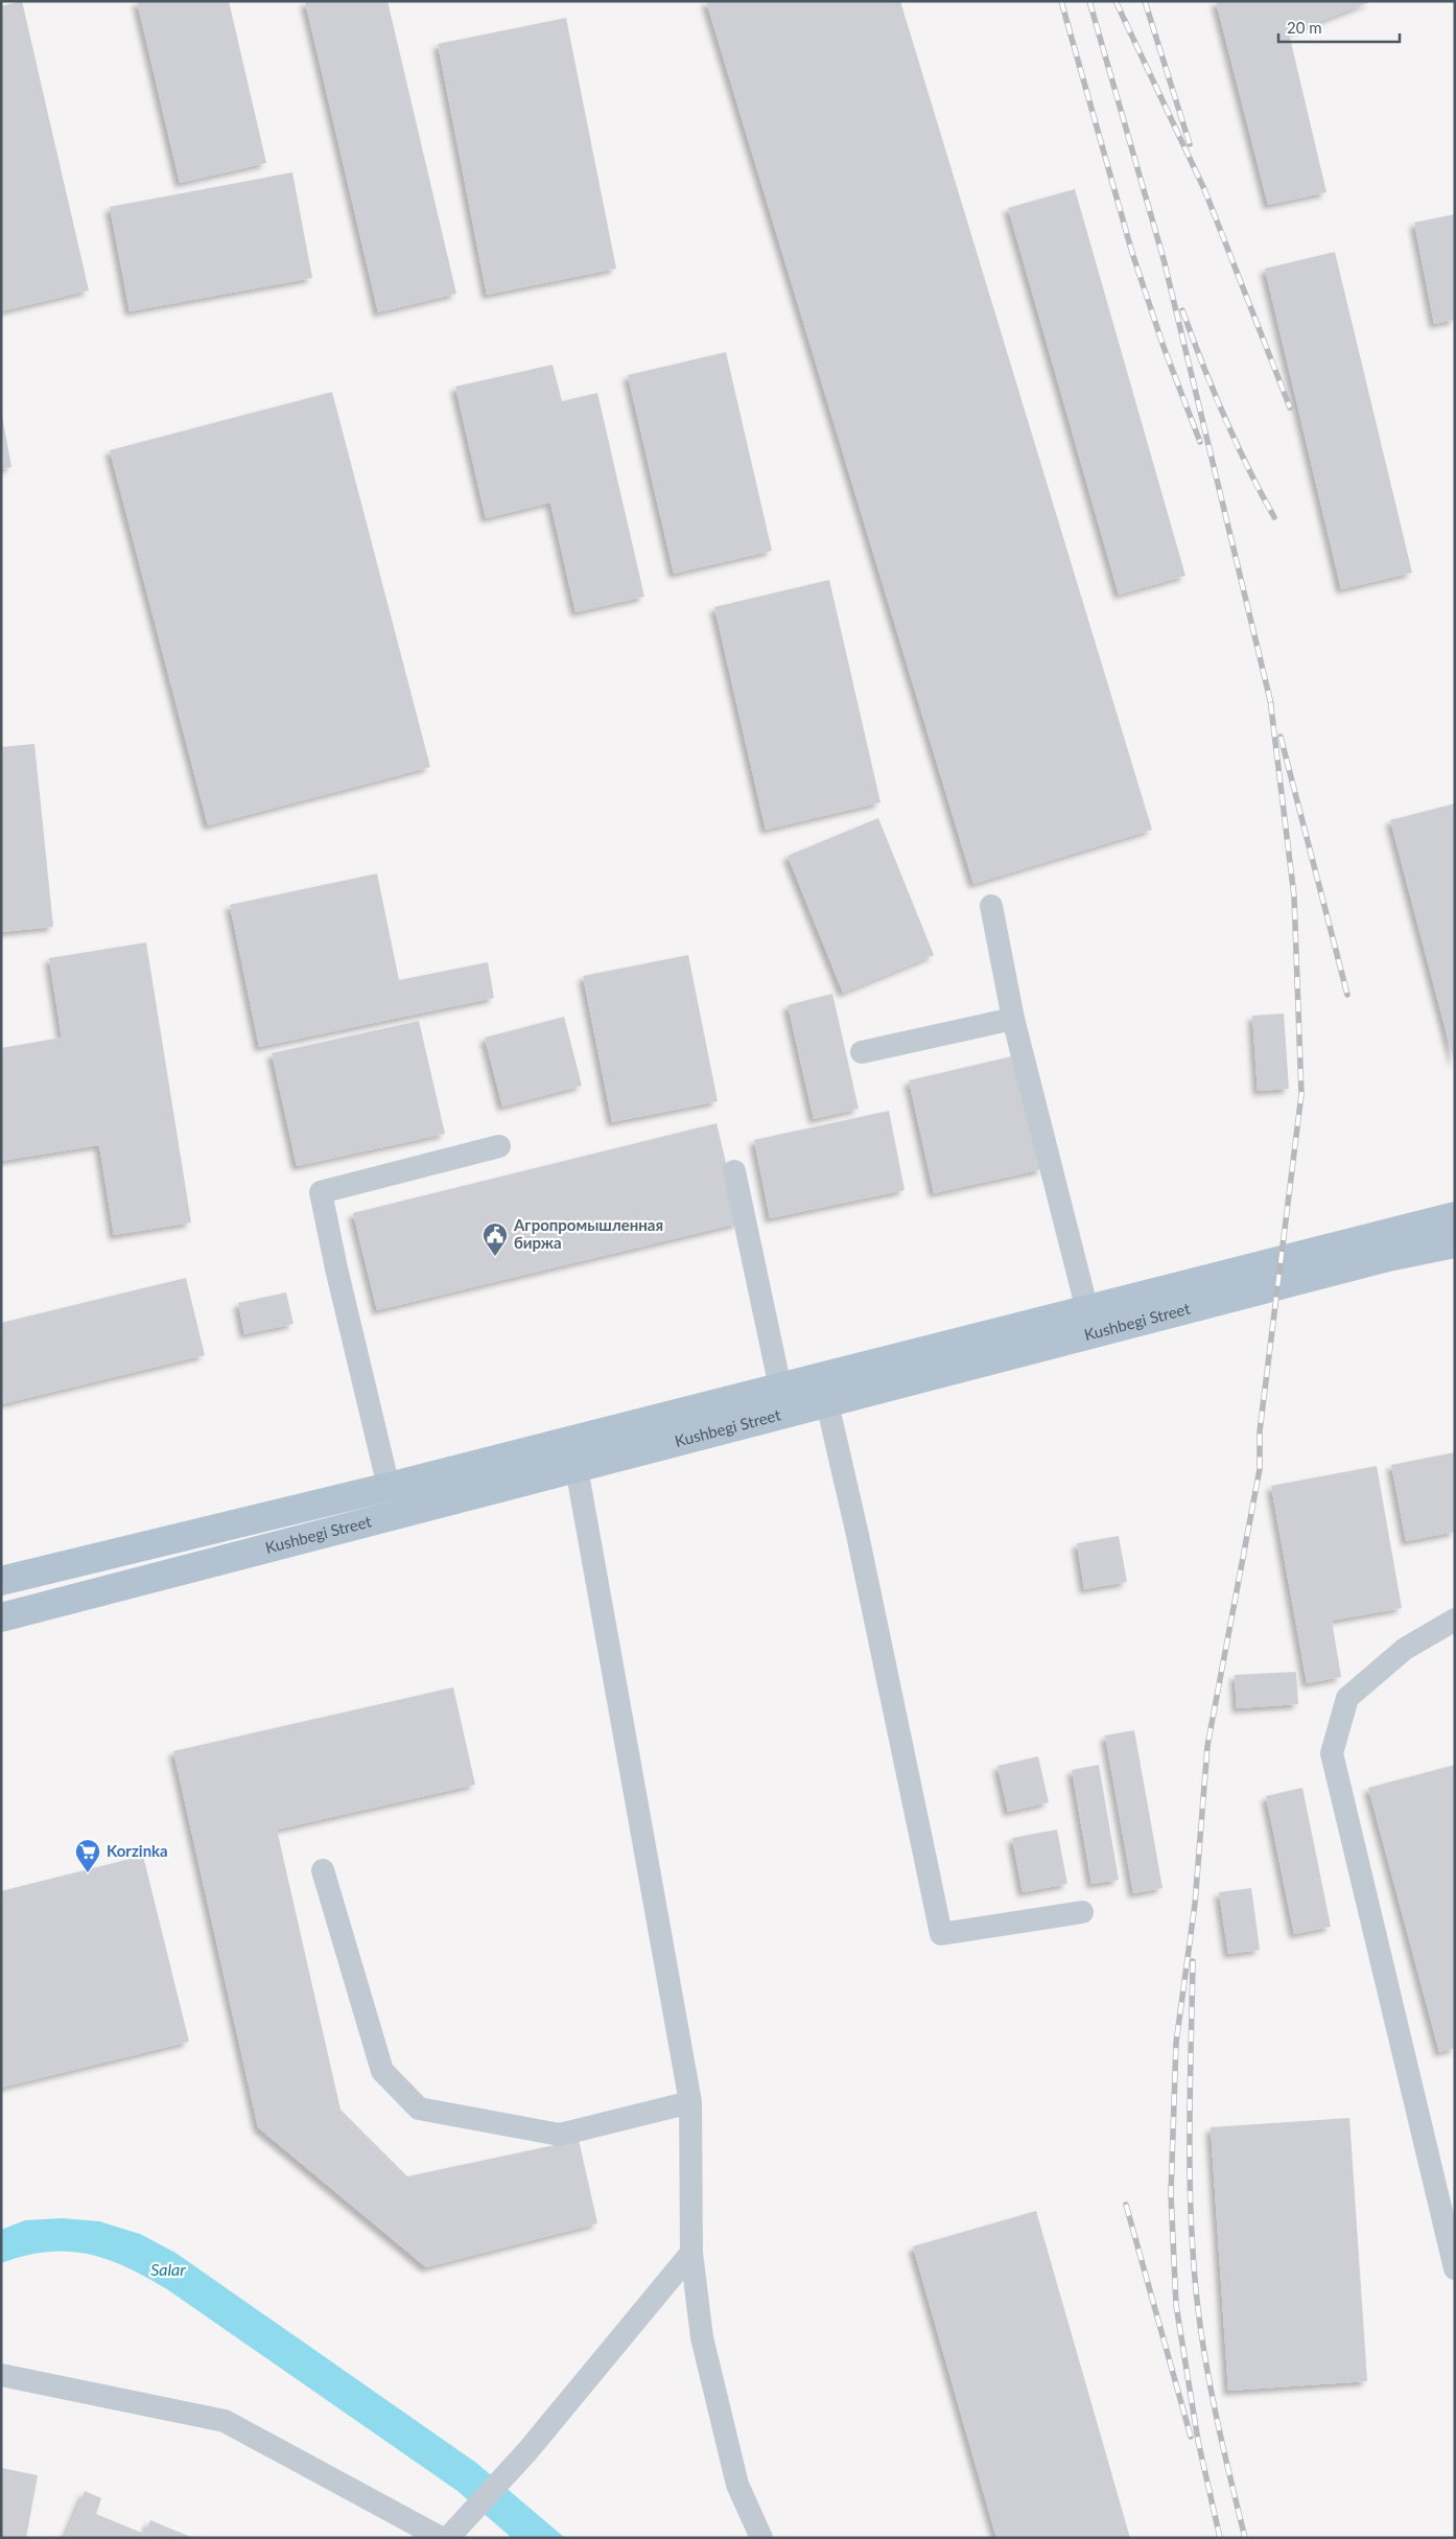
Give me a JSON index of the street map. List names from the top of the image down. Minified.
{"streets":{"main road":["Kushbegi Street"]},"water":["Salar"],"places":{"public building":["Агропромышленная биржа"],"supermarket":["Korzinka"]},"scale_bar":"20 m"}
